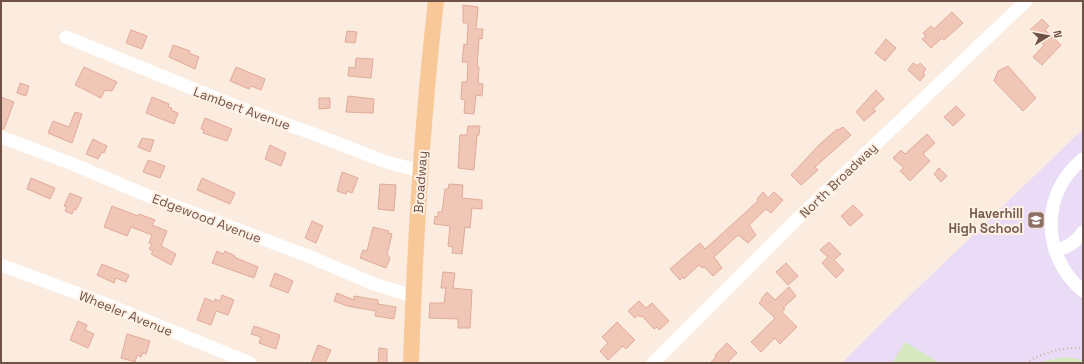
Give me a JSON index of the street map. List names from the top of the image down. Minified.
{"streets":{"main road":["Broadway"],"street":["Lambert Avenue","North Broadway","Edgewood Avenue","Wheeler Avenue"]},"crossings":[["Lambert Avenue","Broadway"],["Broadway","Edgewood Avenue"]],"places":{"school or university":["Haverhill High School"]},"north":"right"}
